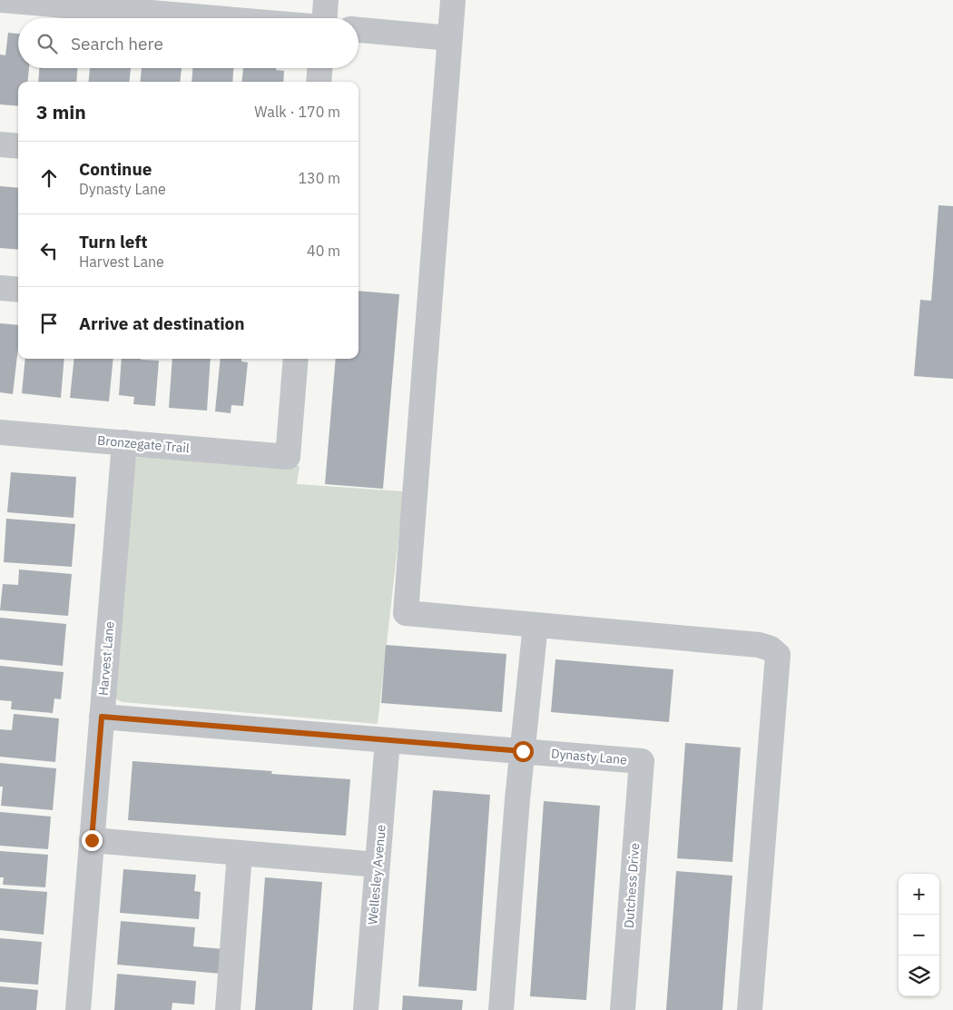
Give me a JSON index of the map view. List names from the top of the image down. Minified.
{"streets":{"street":["Bronzegate Trail","Harvest Lane","Dynasty Lane","Wellesley Avenue","Dutchess Drive"]},"crossings":[["Bronzegate Trail","Harvest Lane"],["Harvest Lane","Dynasty Lane"],["Dynasty Lane","Wellesley Avenue"],["Dynasty Lane","Dutchess Drive"]],"page":{"search":"Search here","heading":["3 min","Walk · 170 m"],"list":[["Continue","Dynasty Lane","130 m"],["Turn left","Harvest Lane","40 m"],"Arrive at destination"],"map_buttons":["+","−"]}}
